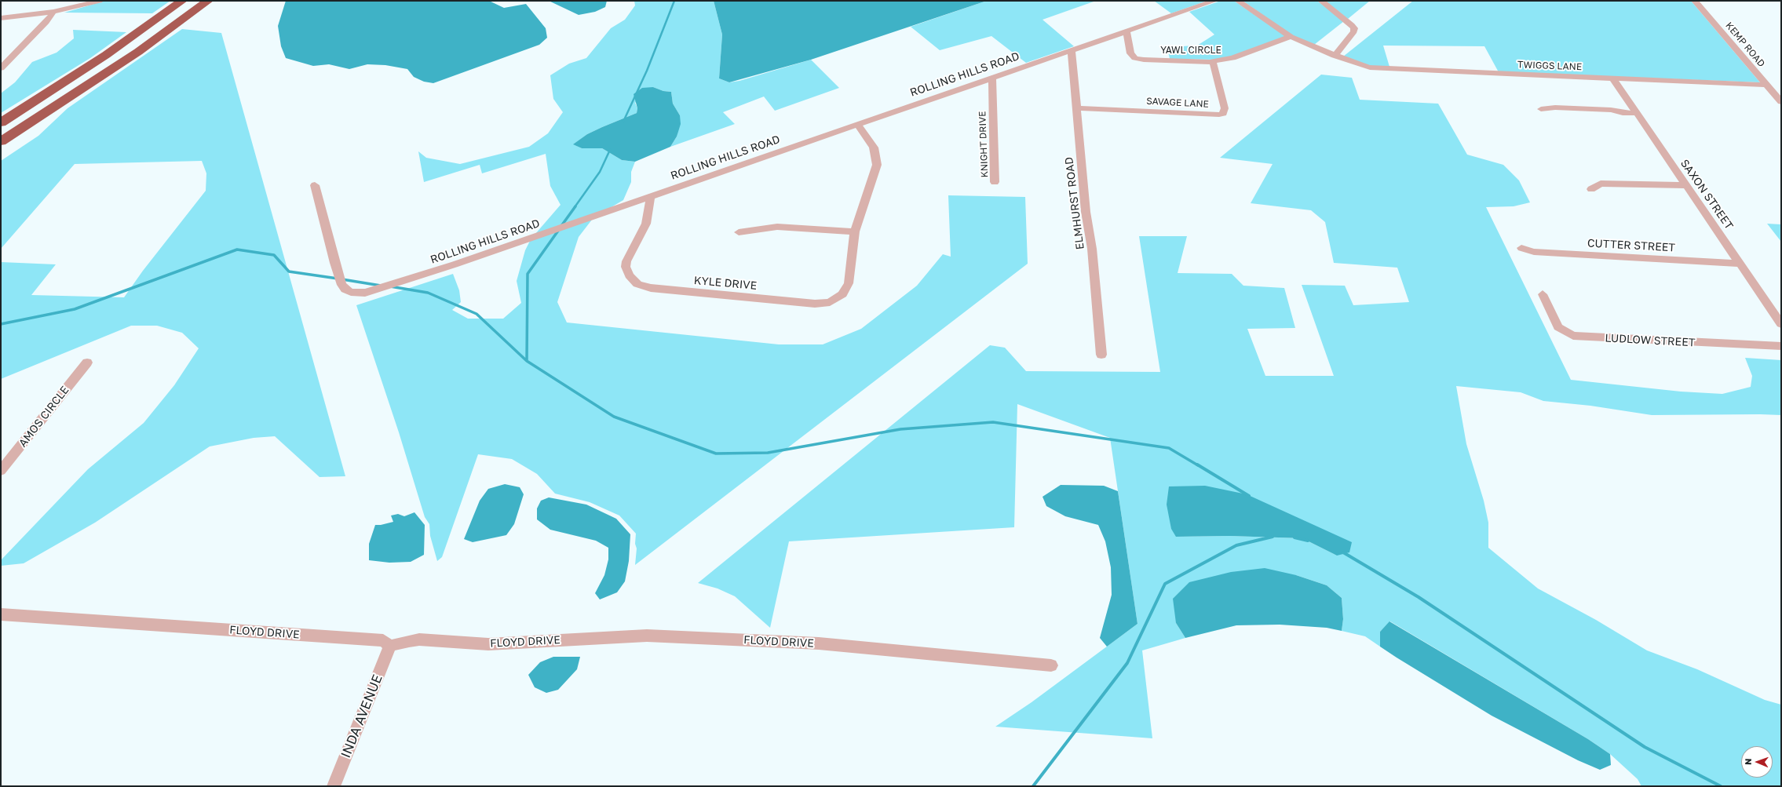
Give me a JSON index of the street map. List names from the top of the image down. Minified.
{"streets":{"street":["KEMP ROAD","YAWL CIRCLE","TWIGGS LANE","ROLLING HILLS ROAD","SAVAGE LANE","KNIGHT DRIVE","SAXON STREET","ELMHURST ROAD","CUTTER STREET","KYLE DRIVE","LUDLOW STREET","AMOS CIRCLE","FLOYD DRIVE","INDA AVENUE"]},"crossings":[["KEMP ROAD","TWIGGS LANE"],["YAWL CIRCLE","ROLLING HILLS ROAD"],["YAWL CIRCLE","SAVAGE LANE"],["TWIGGS LANE","SAXON STREET"],["ROLLING HILLS ROAD","KNIGHT DRIVE"],["ROLLING HILLS ROAD","ELMHURST ROAD"],["ROLLING HILLS ROAD","KYLE DRIVE"],["SAVAGE LANE","ELMHURST ROAD"],["SAXON STREET","CUTTER STREET"],["FLOYD DRIVE","INDA AVENUE"]],"north":"left"}
